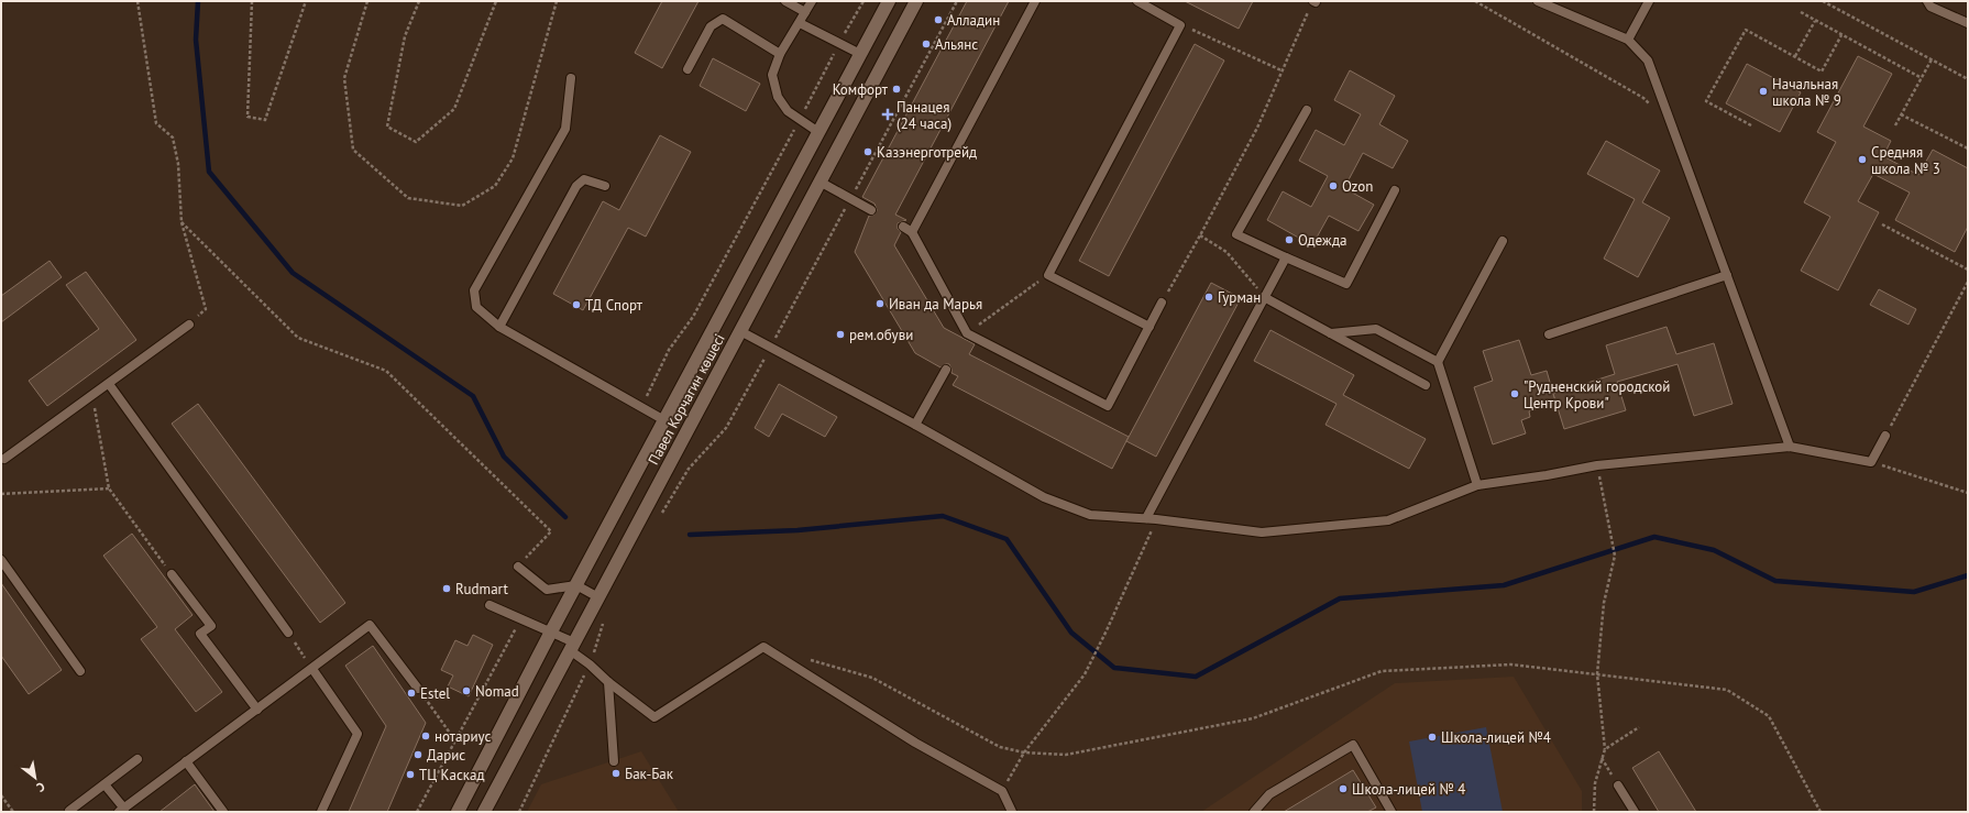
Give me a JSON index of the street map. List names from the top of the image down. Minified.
{"streets":{"street":["Павел Корчагин көшесі"]},"places":{"other":["Алладин","Альянс","Комфорт","Начальная школа № 9","Казэнерготрейд","Средняя школа № 3","Ozon","Одежда","Гурман","Иван да Марья","ТД Спорт","рем.обуви","\"Рудненский городской Центр Крови\"","Rudmart","Nomad","Estel","нотариус","Школа-лицей №4","Дарис","Бак-Бак","ТЦ Каскад","Школа-лицей № 4"],"health":["Панацея (24 часа)"]},"north":"bottom right"}
